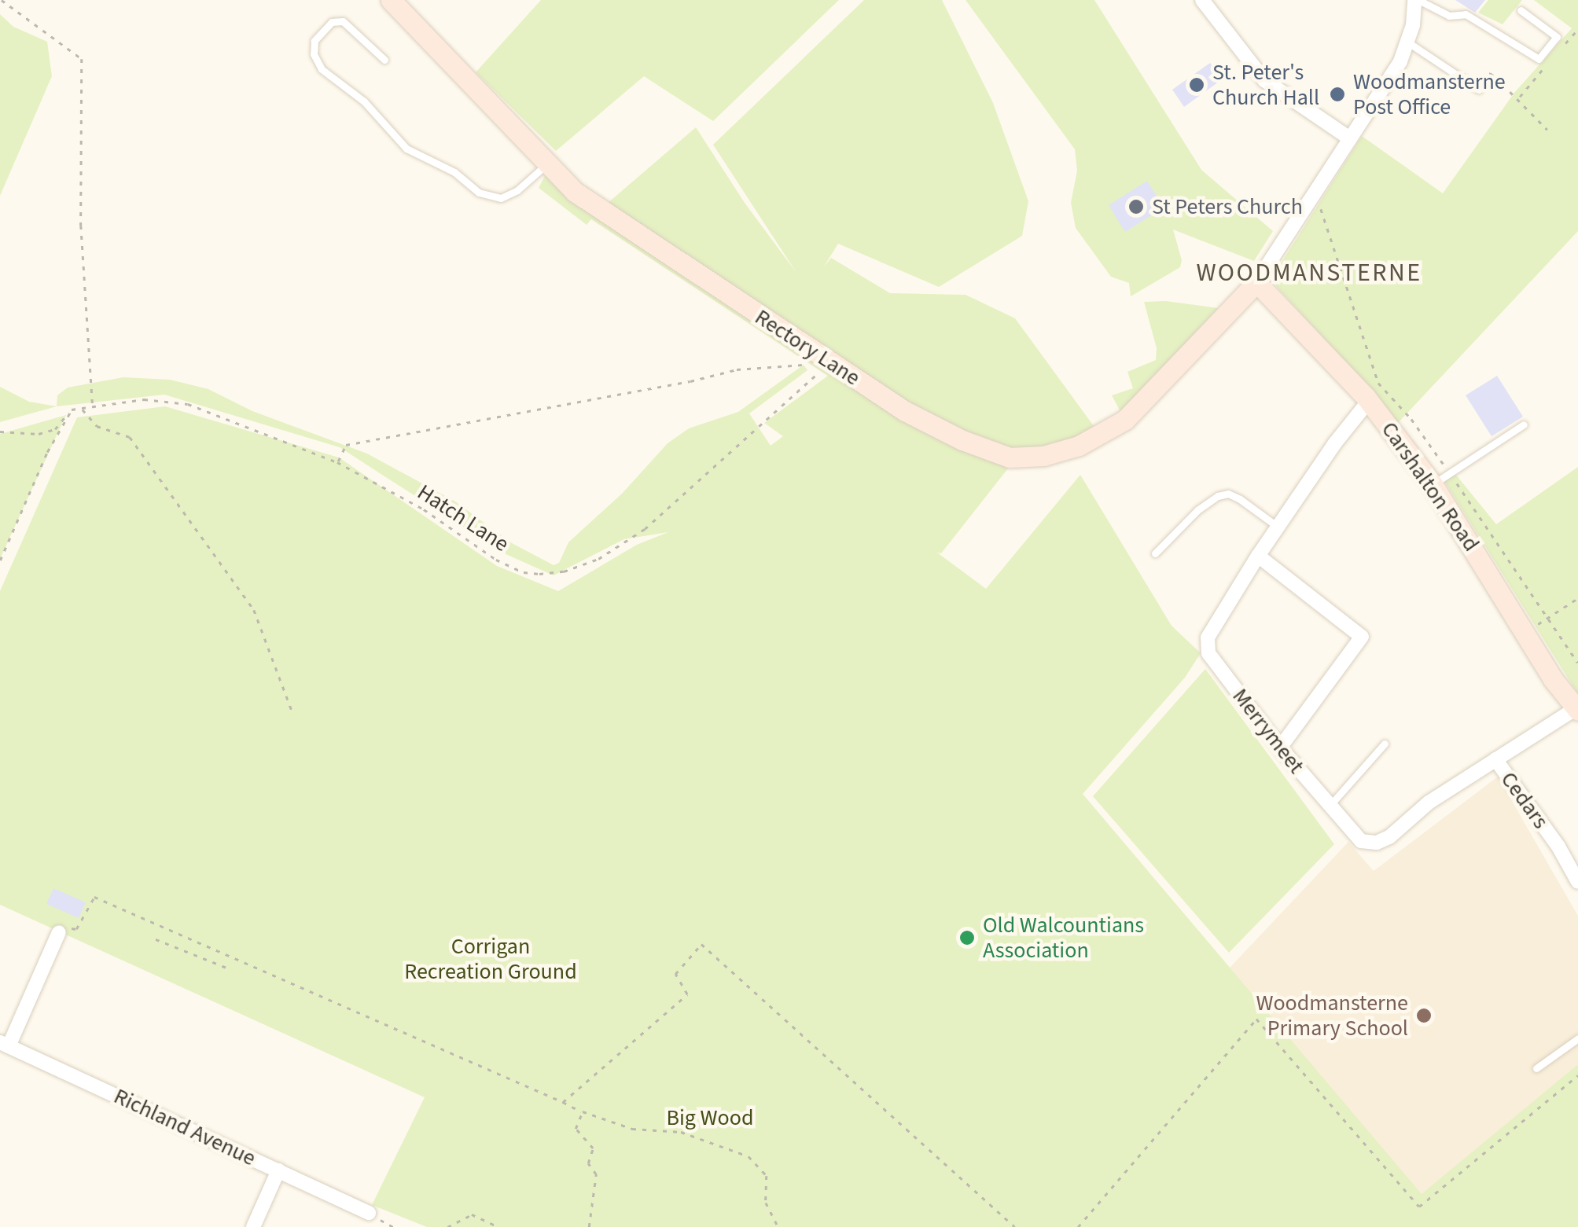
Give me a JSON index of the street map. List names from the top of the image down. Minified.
{"streets":{"main road":["Rectory Lane","Carshalton Road"],"street":["Merrymeet","Cedars","Richland Avenue"],"path":["Hatch Lane"]},"crossings":[["Rectory Lane","Carshalton Road"],["Carshalton Road","Merrymeet"],["Merrymeet","Cedars"]],"districts":["WOODMANSTERNE"],"parks":["Corrigan Recreation Ground","Big Wood"],"places":["St. Peter's Church Hall","Woodmansterne Post Office","St Peters Church","Old Walcountians Association","Woodmansterne Primary School"]}
